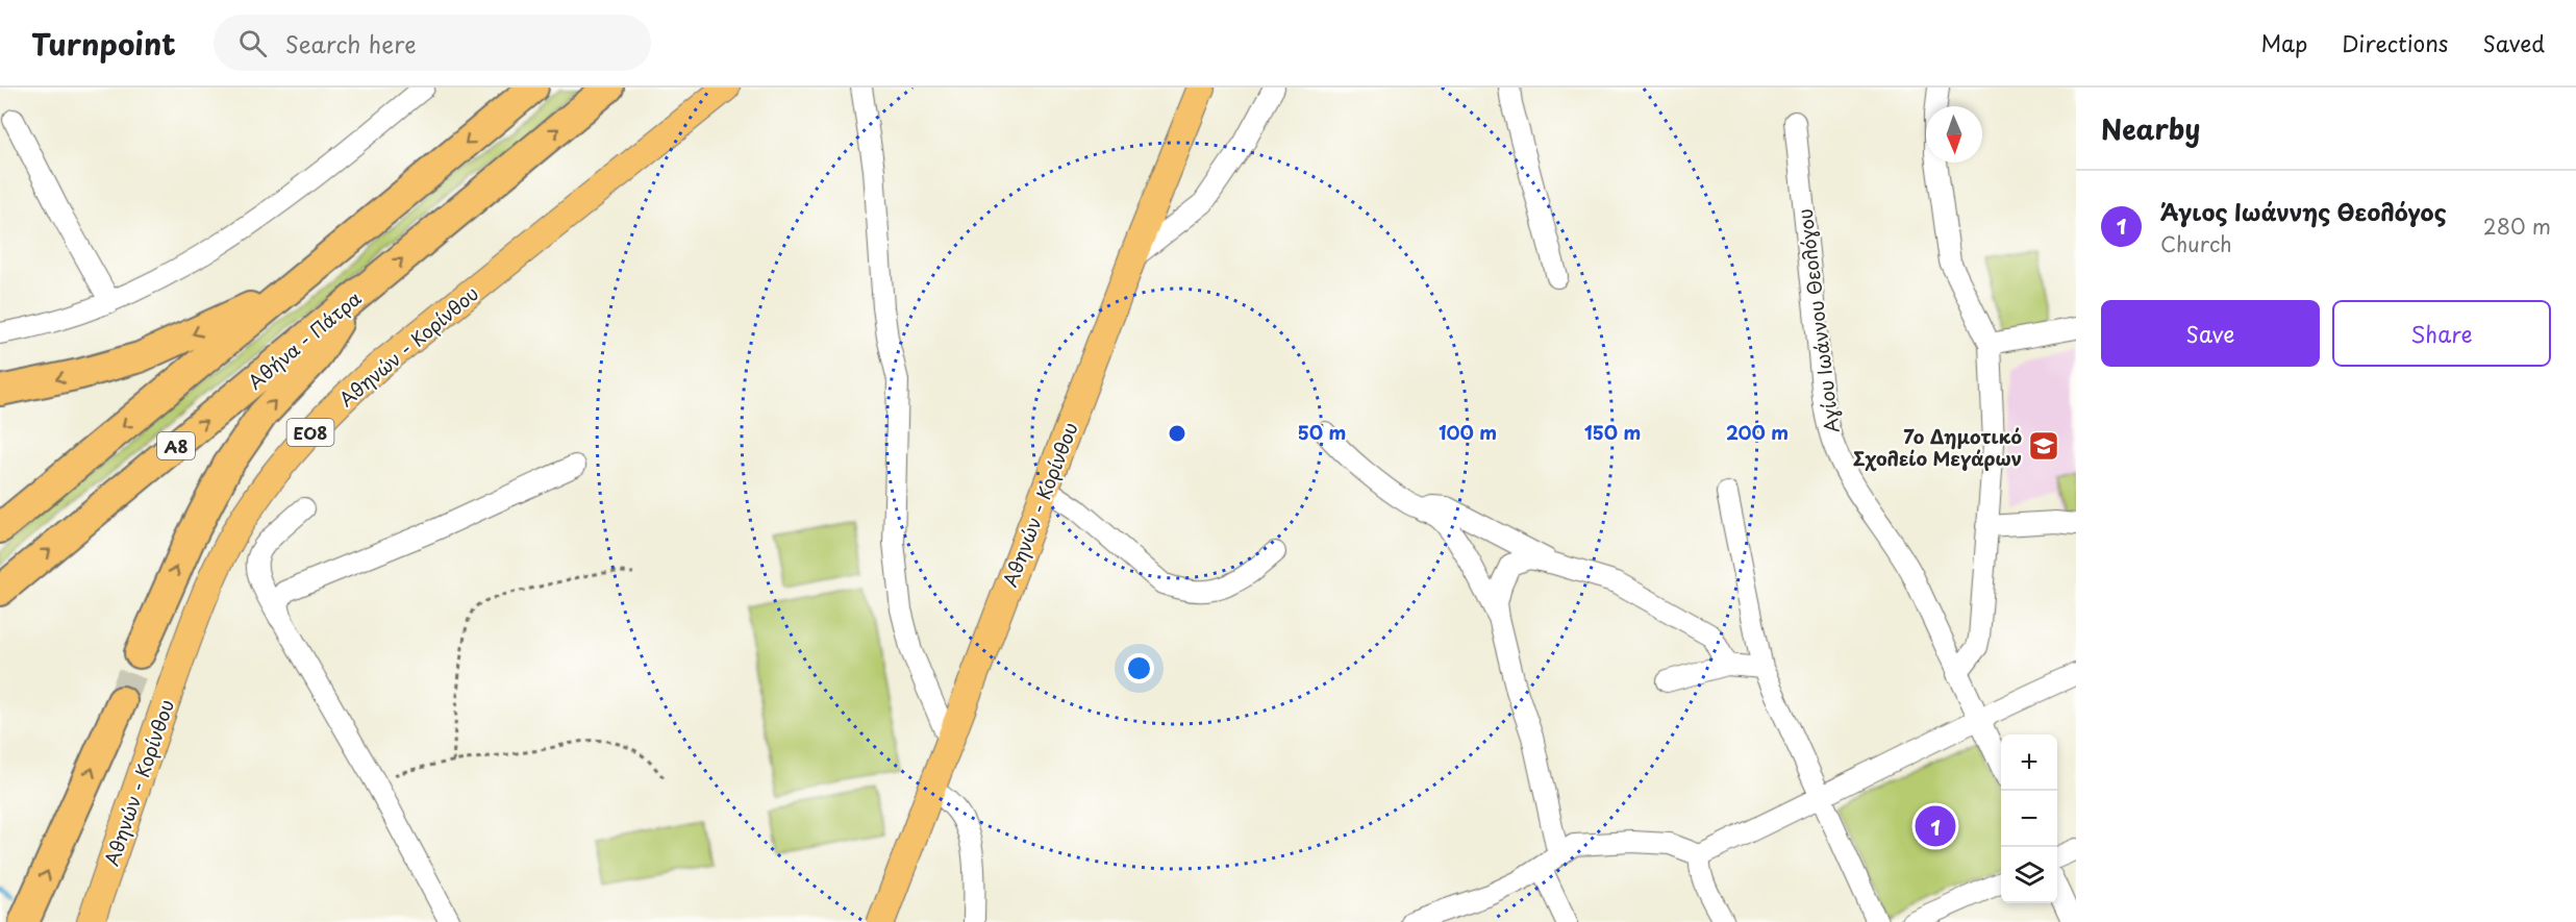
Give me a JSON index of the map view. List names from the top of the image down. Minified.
{"streets":{"highway":["Αθήνα - Πάτρα","Α8"],"main road":["Αθηνών - Κορίνθου","ΕΟ8"],"street":["Αγίου Ιωάννου Θεολόγου"]},"places":{"school or university":["7ο Δημοτικό Σχολείο Μεγάρων"]},"north":"bottom","page":{"header":"Turnpoint","search":"Search here","nav":["Map","Directions","Saved"],"heading":"Nearby","list":[{"mark":"1","name":"Άγιος Ιωάννης Θεολόγος","note":"Church","value":"280 m"}],"buttons":["Save","Share"],"map_buttons":["+","−"],"pins":"1"},"rings":["50 m","100 m","150 m","200 m"]}
